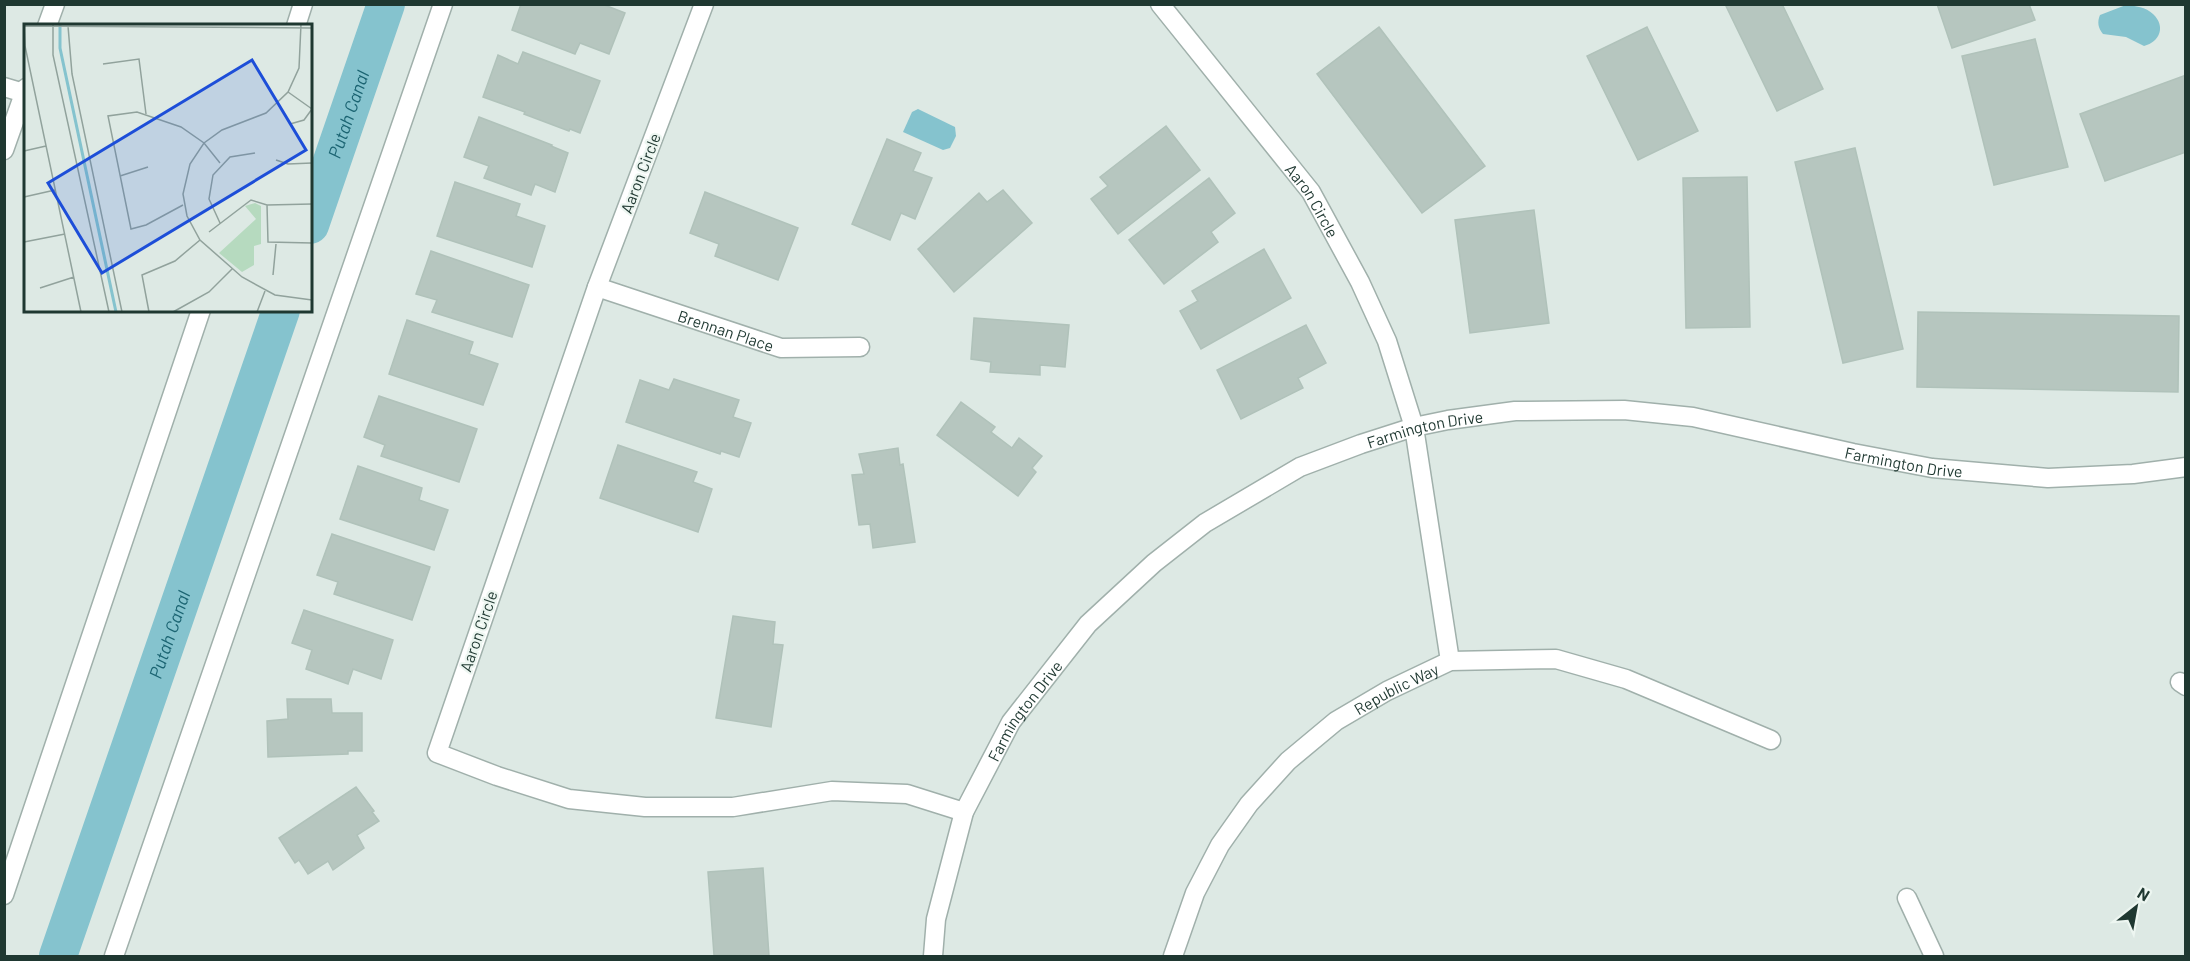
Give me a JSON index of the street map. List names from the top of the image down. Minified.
{"streets":{"street":["Aaron Circle","Brennan Place","Farmington Drive","Republic Way"]},"crossings":[["Aaron Circle","Brennan Place"],["Aaron Circle","Farmington Drive"],["Aaron Circle","Republic Way"]],"water":["Putah Canal"],"north":"top right"}
